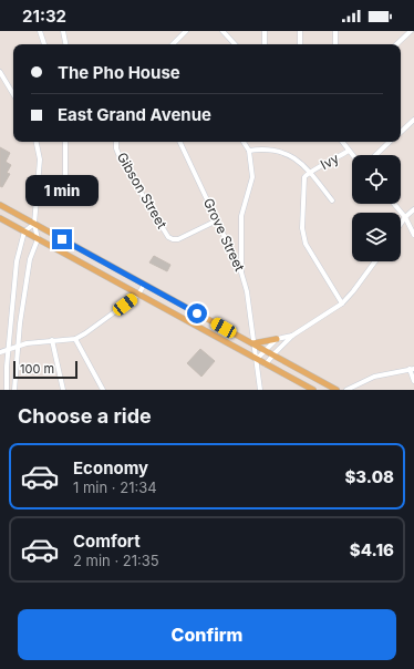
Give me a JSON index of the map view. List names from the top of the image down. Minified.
{"streets":{"street":["Ivy","Gibson Street","Grove Street"]},"crossings":[["Gibson Street","Grove Street"]],"scale_bar":"100 m","page":{"status":"21:32","banner":["The Pho House","East Grand Avenue"],"bubble":"1 min","scale":"100 m","heading":"Choose a ride","list":[{"name":"Economy","note":"1 min · 21:34","value":"$3.08"},{"name":"Comfort","note":"2 min · 21:35","value":"$4.16"}],"buttons":"Confirm"}}
